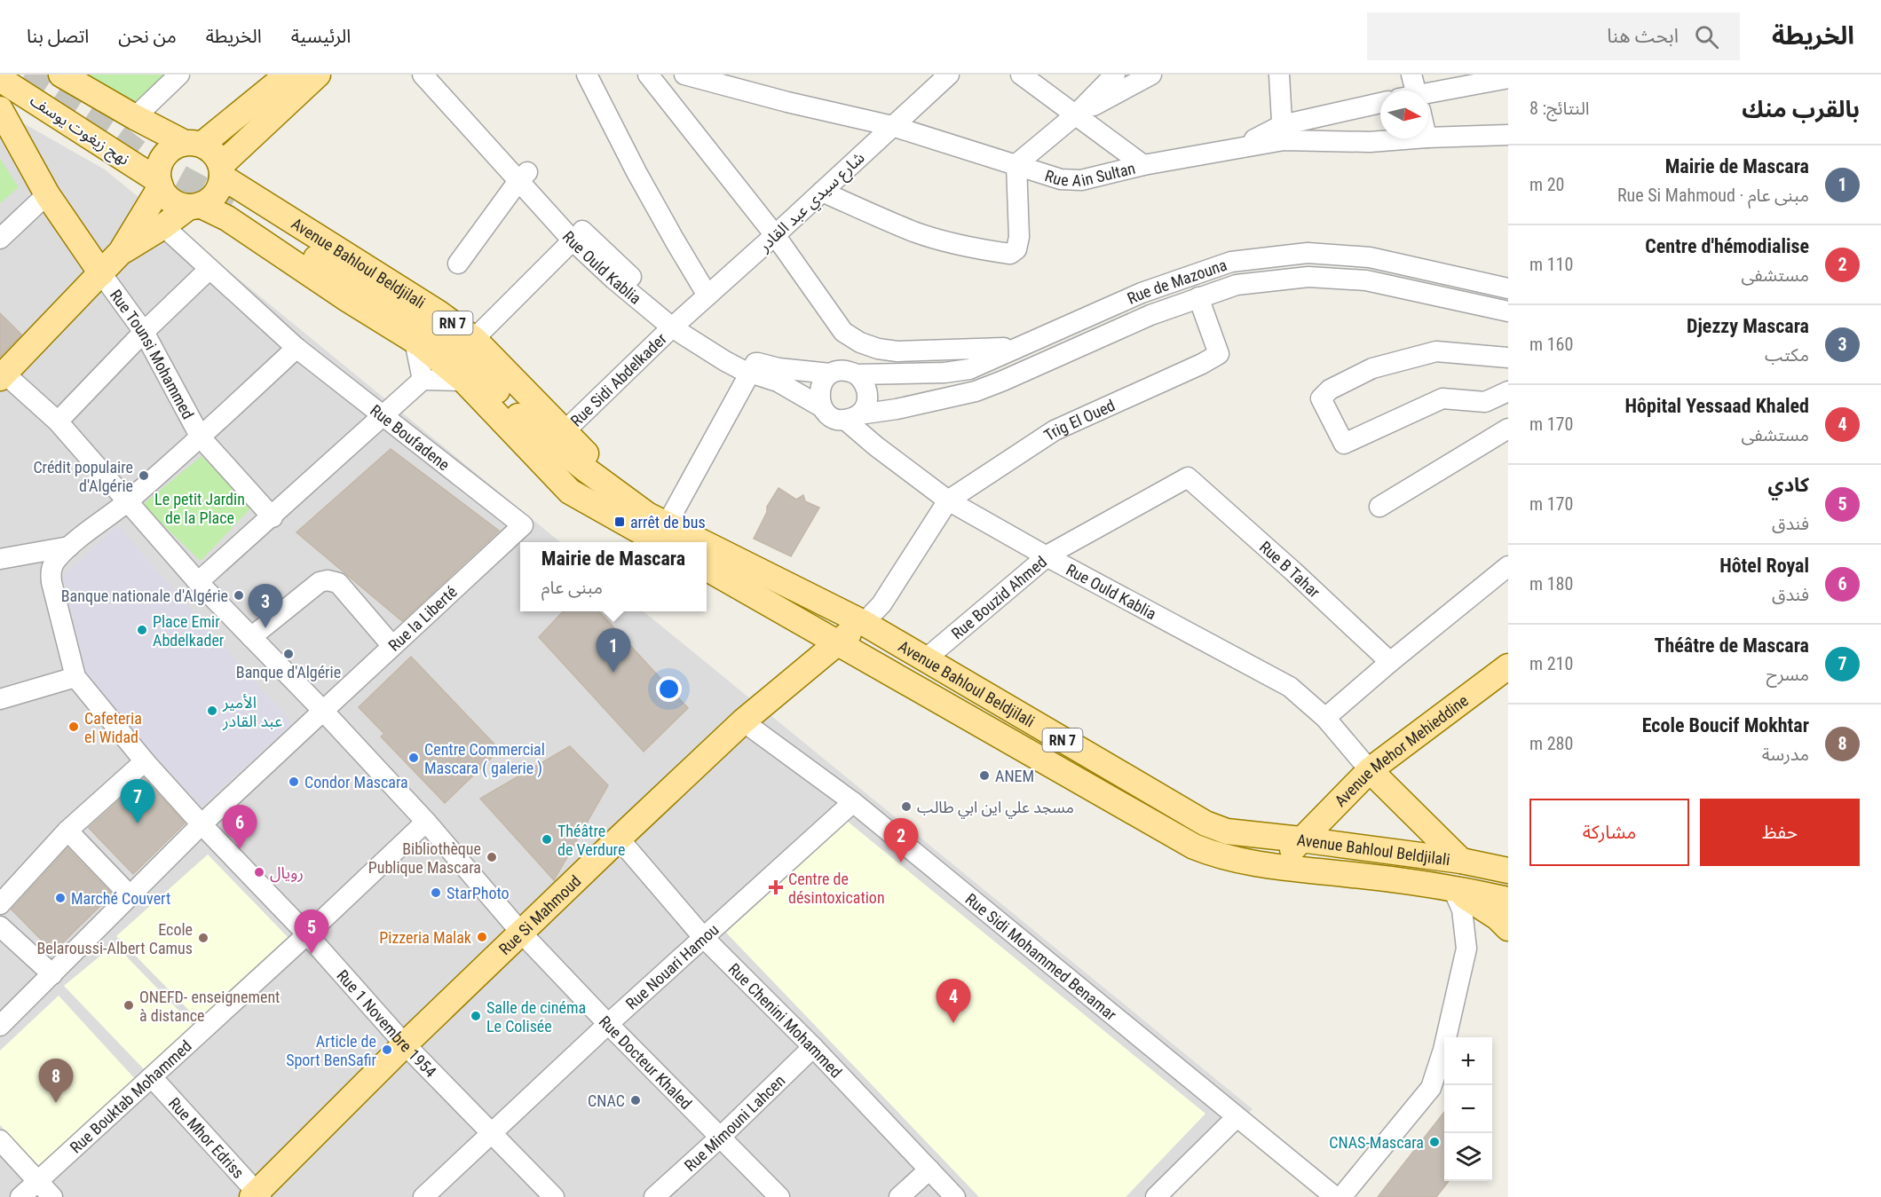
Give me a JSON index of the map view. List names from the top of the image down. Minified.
{"streets":{"main road":["نهج زيغوت يوسف","Avenue Bahloul Beldjilali","RN 7","Avenue Mehor Mehieddine","Rue Si Mahmoud"],"street":["Rue Ain Sultan","شارع سيدي عبد القادر","Rue Ould Kablia","Rue de Mazouna","Rue Tounsi Mohammed","Rue Sidi Abdelkader","Trig El Oued","Rue Boufadene","Rue B Tahar","Rue Bouzid Ahmed","Rue la Liberté","Rue Sidi Mohammed Benamar","Rue Nouari Hamou","Rue Chenini Mohammed","Rue 1 Novembre 1954","Rue Docteur Khaled","Rue Bouktab Mohammed","Rue Mimouni Lahcen","Rue Mhor Edriss"]},"crossings":[["نهج زيغوت يوسف","Avenue Bahloul Beldjilali"],["Rue Ain Sultan","شارع سيدي عبد القادر"],["شارع سيدي عبد القادر","Rue Ould Kablia"],["شارع سيدي عبد القادر","Rue Sidi Abdelkader"],["Avenue Bahloul Beldjilali","Rue Sidi Abdelkader"],["Avenue Bahloul Beldjilali","Rue Bouzid Ahmed"],["Avenue Bahloul Beldjilali","Avenue Mehor Mehieddine"],["Avenue Bahloul Beldjilali","Rue Si Mahmoud"],["Rue Ould Kablia","Rue de Mazouna"],["Rue Ould Kablia","Rue Sidi Abdelkader"],["Rue Ould Kablia","Trig El Oued"],["Rue Ould Kablia","Rue Bouzid Ahmed"],["Rue Ould Kablia","Avenue Mehor Mehieddine"],["Rue de Mazouna","Trig El Oued"],["Rue Boufadene","Rue la Liberté"],["Rue B Tahar","Rue Bouzid Ahmed"],["Rue la Liberté","Rue 1 Novembre 1954"],["Rue la Liberté","Rue Docteur Khaled"],["Rue Si Mahmoud","Rue Sidi Mohammed Benamar"],["Rue Si Mahmoud","Rue Chenini Mohammed"],["Rue Si Mahmoud","Rue 1 Novembre 1954"],["Rue Si Mahmoud","Rue Docteur Khaled"],["Rue Si Mahmoud","Rue Mhor Edriss"],["Rue Sidi Mohammed Benamar","Rue Nouari Hamou"],["Rue Nouari Hamou","Rue Chenini Mohammed"],["Rue Nouari Hamou","Rue 1 Novembre 1954"],["Rue Nouari Hamou","Rue Docteur Khaled"],["Rue Chenini Mohammed","Rue Mimouni Lahcen"],["Rue 1 Novembre 1954","Rue Bouktab Mohammed"],["Rue Docteur Khaled","Rue Bouktab Mohammed"],["Rue Docteur Khaled","Rue Mimouni Lahcen"],["Rue Bouktab Mohammed","Rue Mhor Edriss"]],"parks":["Le petit Jardin de la Place"],"places":{"other":["Crédit populaire d'Algérie","Banque nationale d'Algérie","Place Emir Abdelkader","Banque d'Algérie","الأمير عبد القادر","Cafeteria el Widad","Centre Commercial Mascara ( galerie )","ANEM","Condor Mascara","مسجد علي اين ابي طالب","Théâtre de Verdure","Bibliothèque Publique Mascara","رويال","StarPhoto","Marché Couvert","Pizzeria Malak","Ecole Belaroussi-Albert Camus","ONEFD- enseignement à distance","Salle de cinéma Le Colisée","Article de Sport BenSafir","CNAC","CNAS-Mascara"],"transit":["arrêt de bus"],"health":["Centre de désintoxication"]},"north":"right","page":{"header":"الخريطة","search":"ابحث هنا","nav":["الرئيسية","الخريطة","من نحن","اتصل بنا"],"heading":["بالقرب منك","النتائج: 8"],"list":[{"mark":"1","name":"Mairie de Mascara","note":"مبنى عام · Rue Si Mahmoud","value":"20 m"},{"mark":"2","name":"Centre d'hémodialise","note":"مستشفى","value":"110 m"},{"mark":"3","name":"Djezzy Mascara","note":"مكتب","value":"160 m"},{"mark":"4","name":"Hôpital Yessaad Khaled","note":"مستشفى","value":"170 m"},{"mark":"5","name":"كادي","note":"فندق","value":"170 m"},{"mark":"6","name":"Hôtel Royal","note":"فندق","value":"180 m"},{"mark":"7","name":"Théâtre de Mascara","note":"مسرح","value":"210 m"},{"mark":"8","name":"Ecole Boucif Mokhtar","note":"مدرسة","value":"280 m"}],"popup":["Mairie de Mascara","مبنى عام"],"pins":["3","1","7","6","2","5","4","8"],"buttons":["حفظ","مشاركة"],"map_buttons":["+","−"]}}
